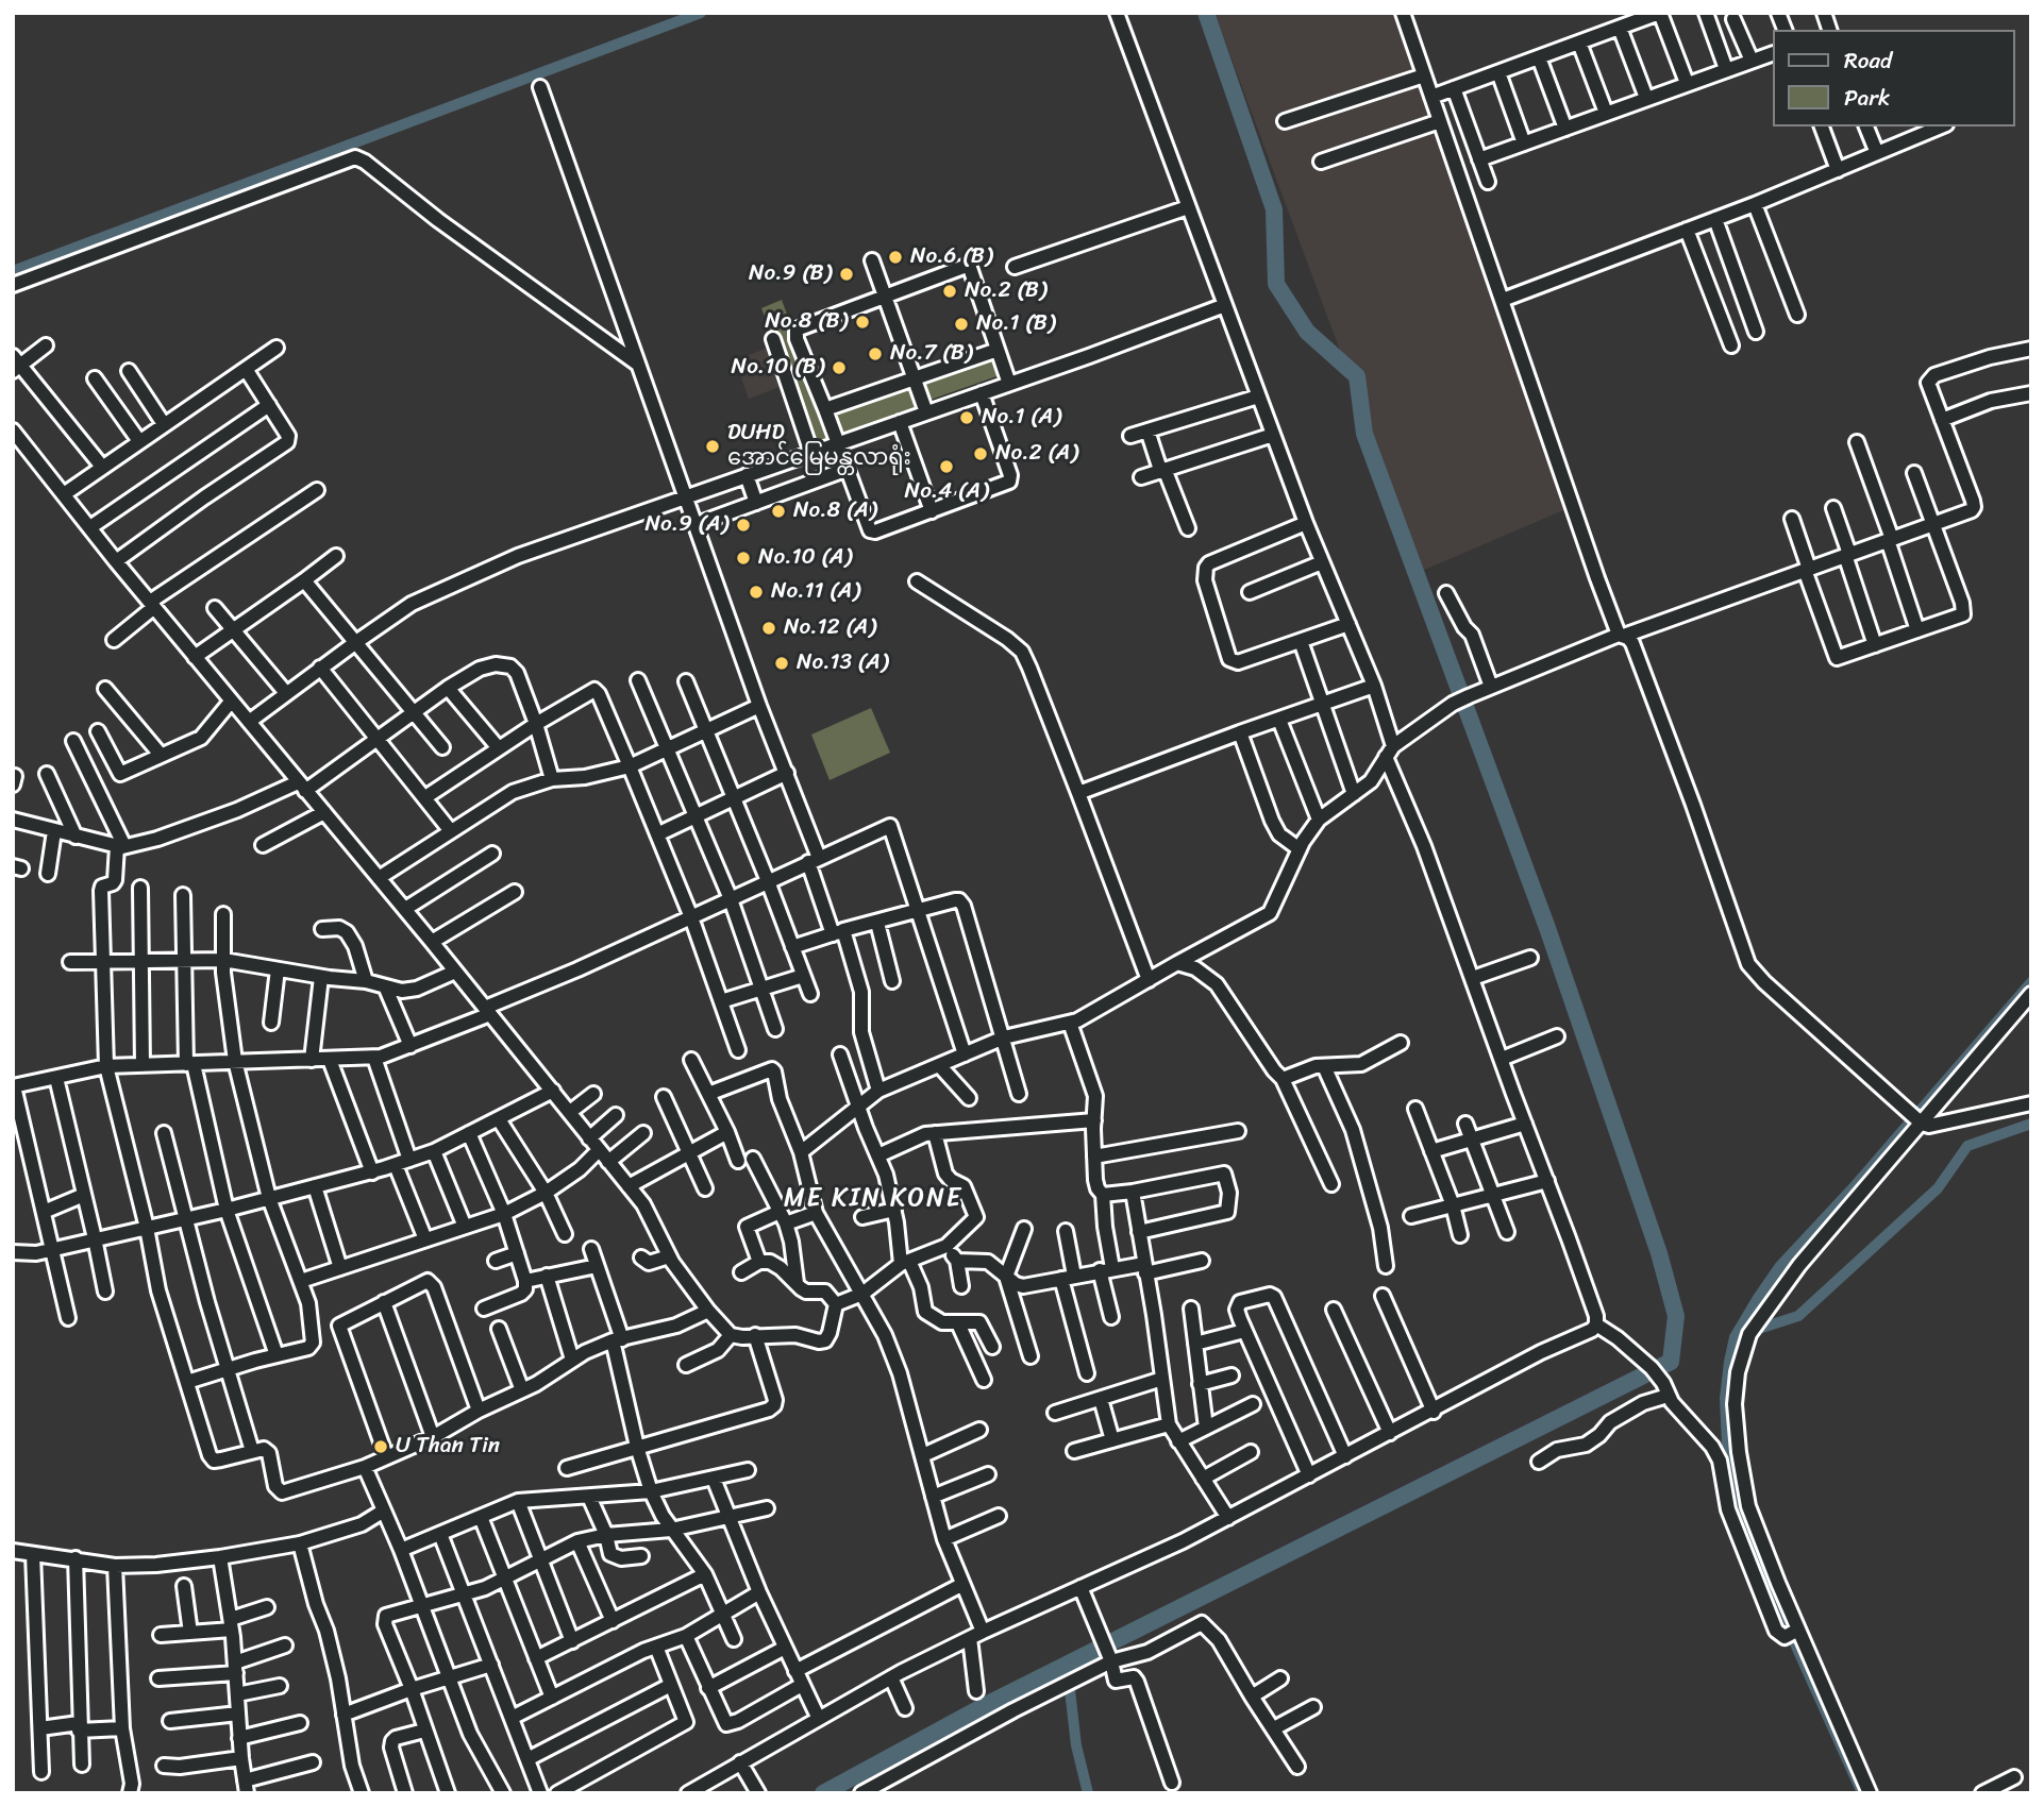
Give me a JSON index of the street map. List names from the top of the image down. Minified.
{"districts":["ME KIN KONE"],"places":["No.6 (B)","No.9 (B)","No.2 (B)","No.8 (B)","No.1 (B)","No.7 (B)","No.10 (B)","No.1 (A)","DUHD အောင်မြေမန္တလာရုံး","No.2 (A)","No.4 (A)","No.8 (A)","No.9 (A)","No.10 (A)","No.11 (A)","No.12 (A)","No.13 (A)","U Than Tin"],"legend":["Road","Park"]}
